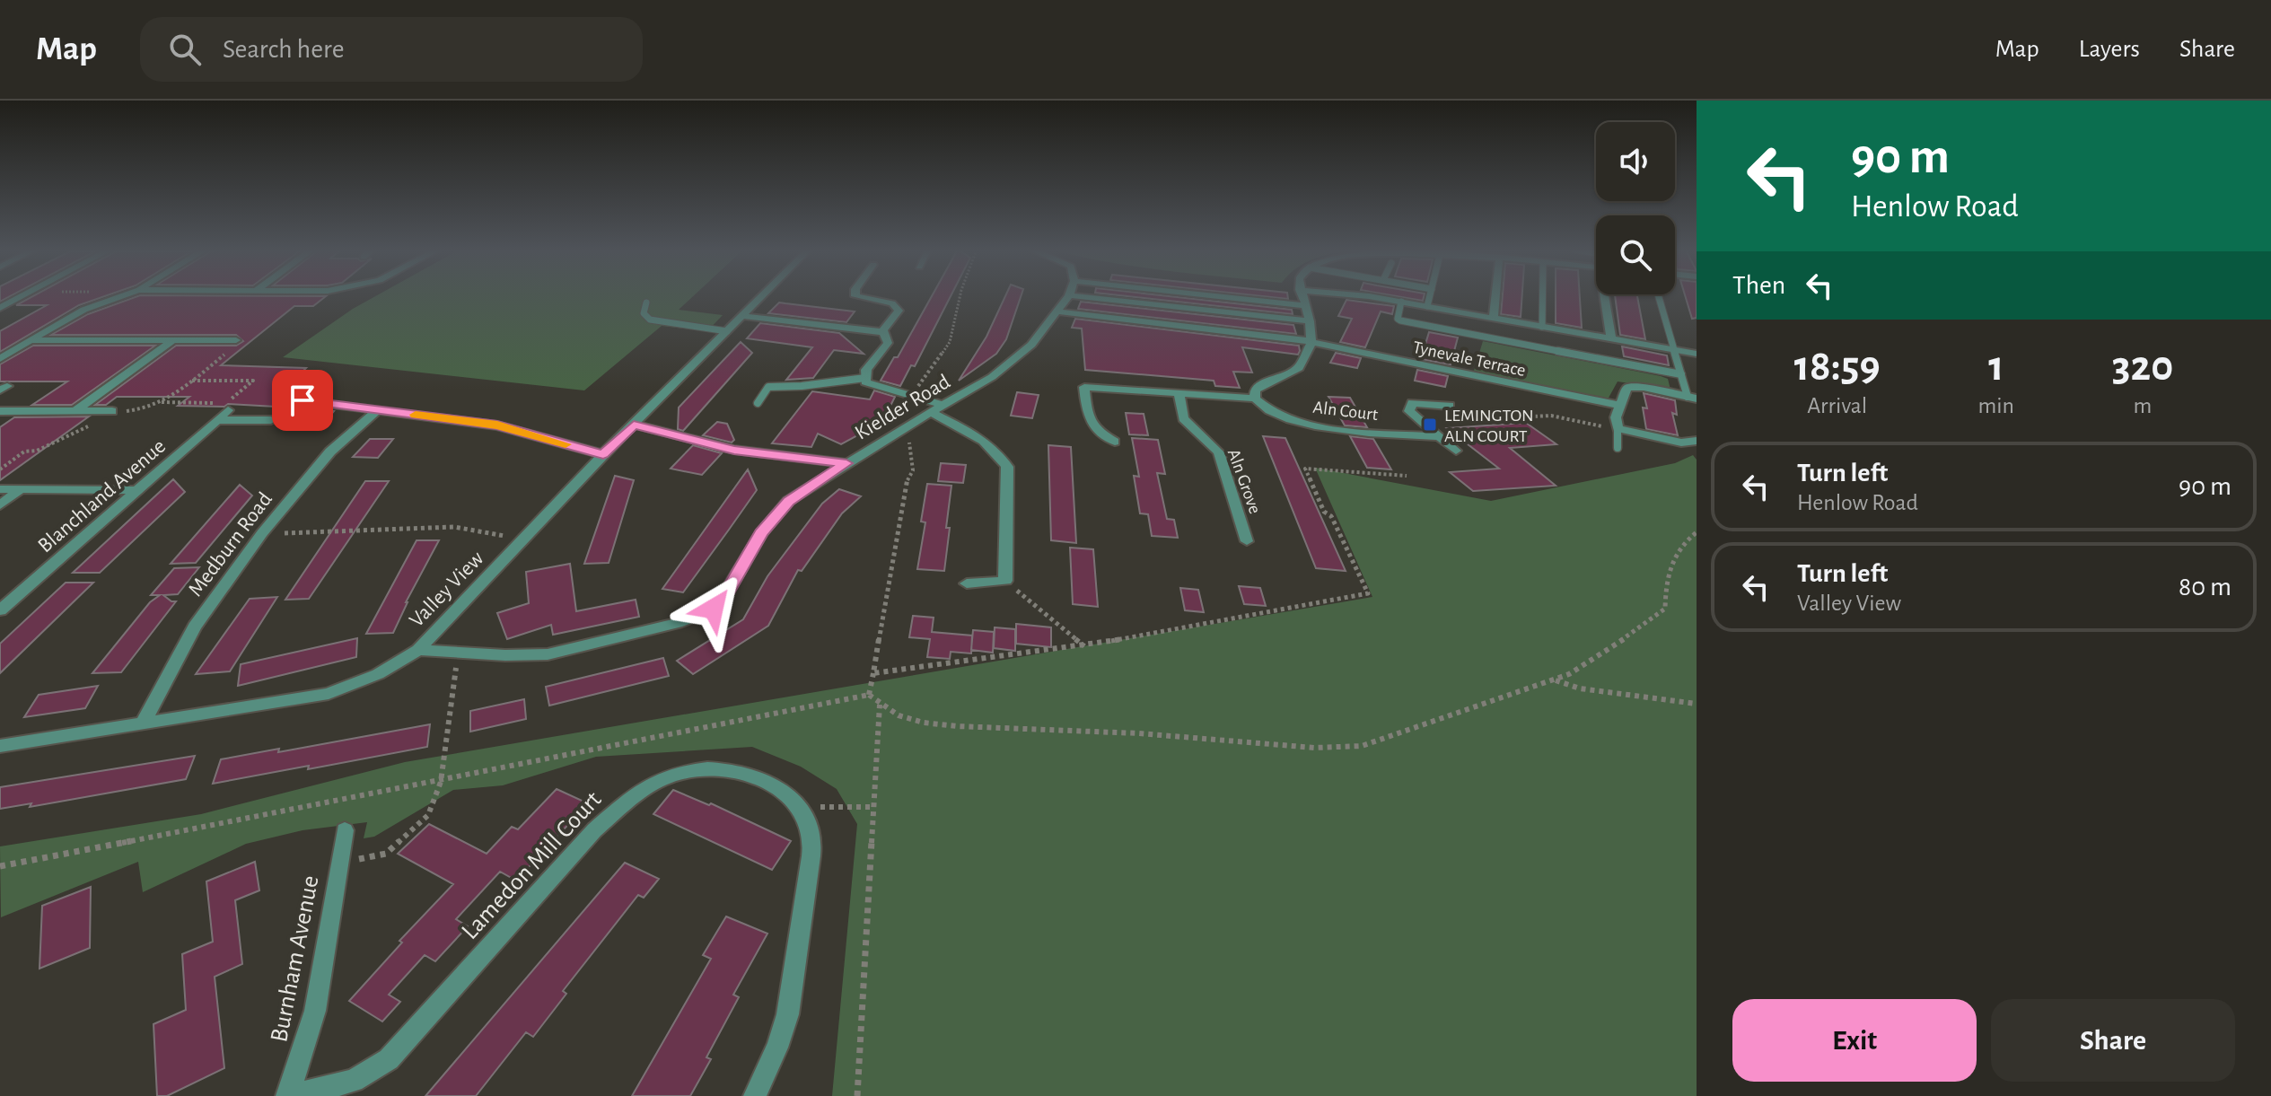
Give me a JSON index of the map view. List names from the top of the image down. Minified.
{"streets":{"street":["Tynevale Terrace","Kielder Road","Aln Court","Aln Grove","Blanchland Avenue","Medburn Road","Valley View","Lamedon Mill Court","Burnham Avenue"]},"crossings":[["Tynevale Terrace","Kielder Road"],["Kielder Road","Valley View"],["Medburn Road","Valley View"],["Lamedon Mill Court","Burnham Avenue"]],"places":{"transit":["LEMINGTON ALN COURT"]},"page":{"header":"Map","search":"Search here","nav":["Map","Layers","Share"],"turn":["90 m","Henlow Road"],"then":"Then","eta":["18:59","Arrival","1","min","320","m"],"list":[{"name":"Turn left","note":"Henlow Road","value":"90 m"},{"name":"Turn left","note":"Valley View","value":"80 m"}],"buttons":["Exit","Share"]}}
